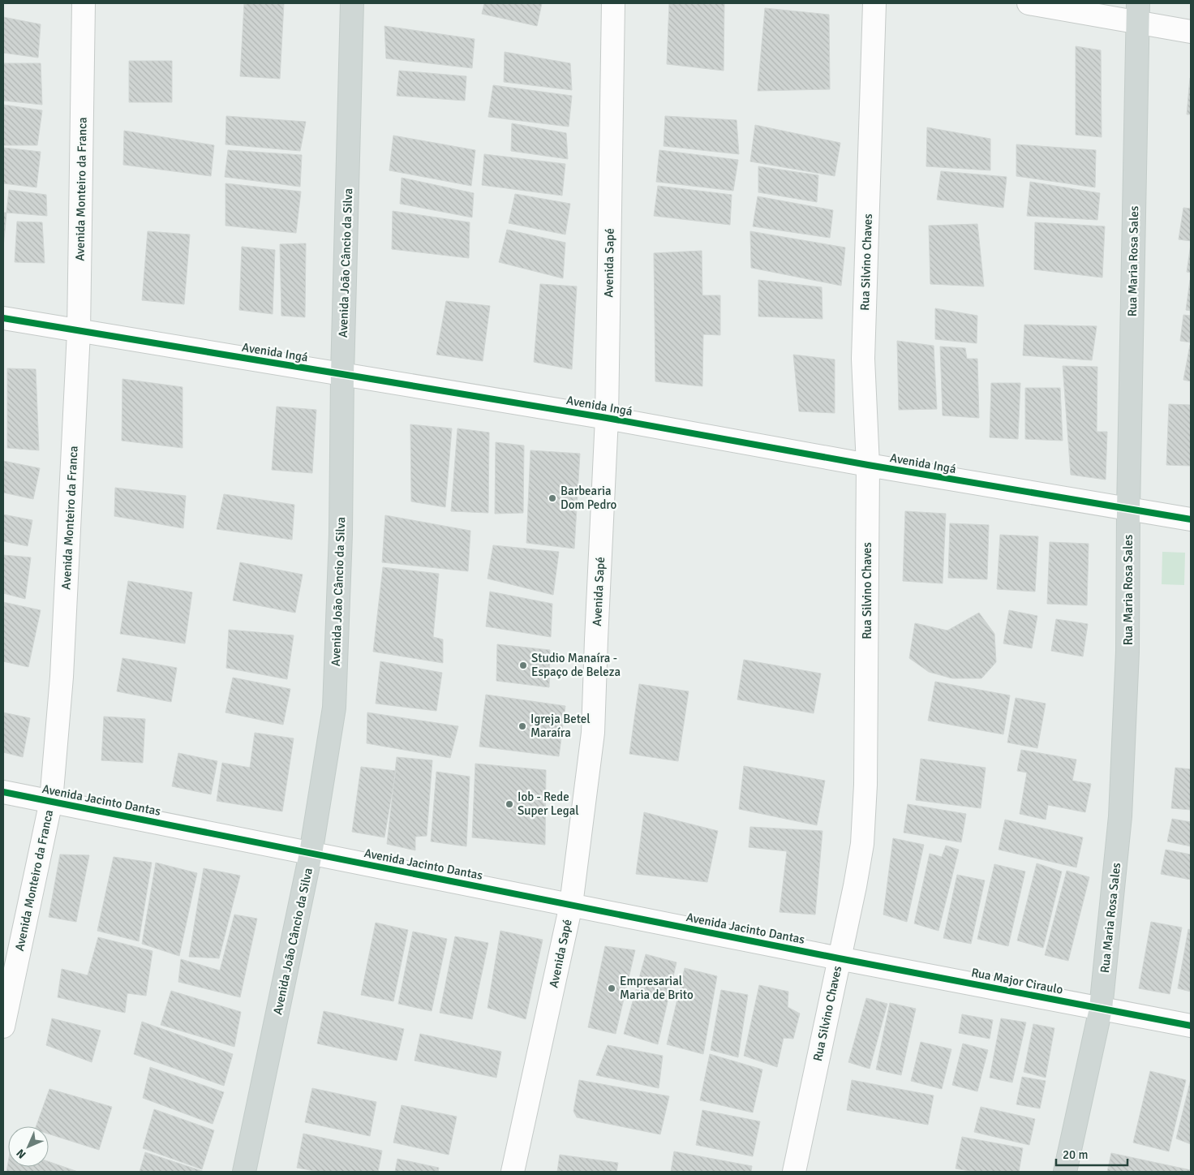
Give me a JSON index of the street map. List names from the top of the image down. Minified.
{"streets":{"main road":["Rua Maria Rosa Sales","Avenida João Câncio da Silva"],"street":["Avenida Monteiro da Franca","Rua Silvino Chaves","Avenida Sapé","Avenida Ingá","Avenida Jacinto Dantas","Rua Major Ciraulo"]},"crossings":[["Avenida Monteiro da Franca","Avenida Ingá"],["Avenida Monteiro da Franca","Avenida Jacinto Dantas"],["Rua Maria Rosa Sales","Avenida Ingá"],["Rua Maria Rosa Sales","Rua Major Ciraulo"],["Rua Silvino Chaves","Avenida Ingá"],["Rua Silvino Chaves","Avenida Jacinto Dantas"],["Rua Silvino Chaves","Rua Major Ciraulo"],["Avenida João Câncio da Silva","Avenida Ingá"],["Avenida João Câncio da Silva","Avenida Jacinto Dantas"],["Avenida Sapé","Avenida Ingá"],["Avenida Sapé","Avenida Jacinto Dantas"],["Avenida Jacinto Dantas","Rua Major Ciraulo"]],"places":["Barbearia Dom Pedro","Studio Manaíra - Espaço de Beleza","Igreja Betel Maraíra","Iob - Rede Super Legal","Empresarial Maria de Brito"],"scale_bar":"20 m","north":"bottom left"}
